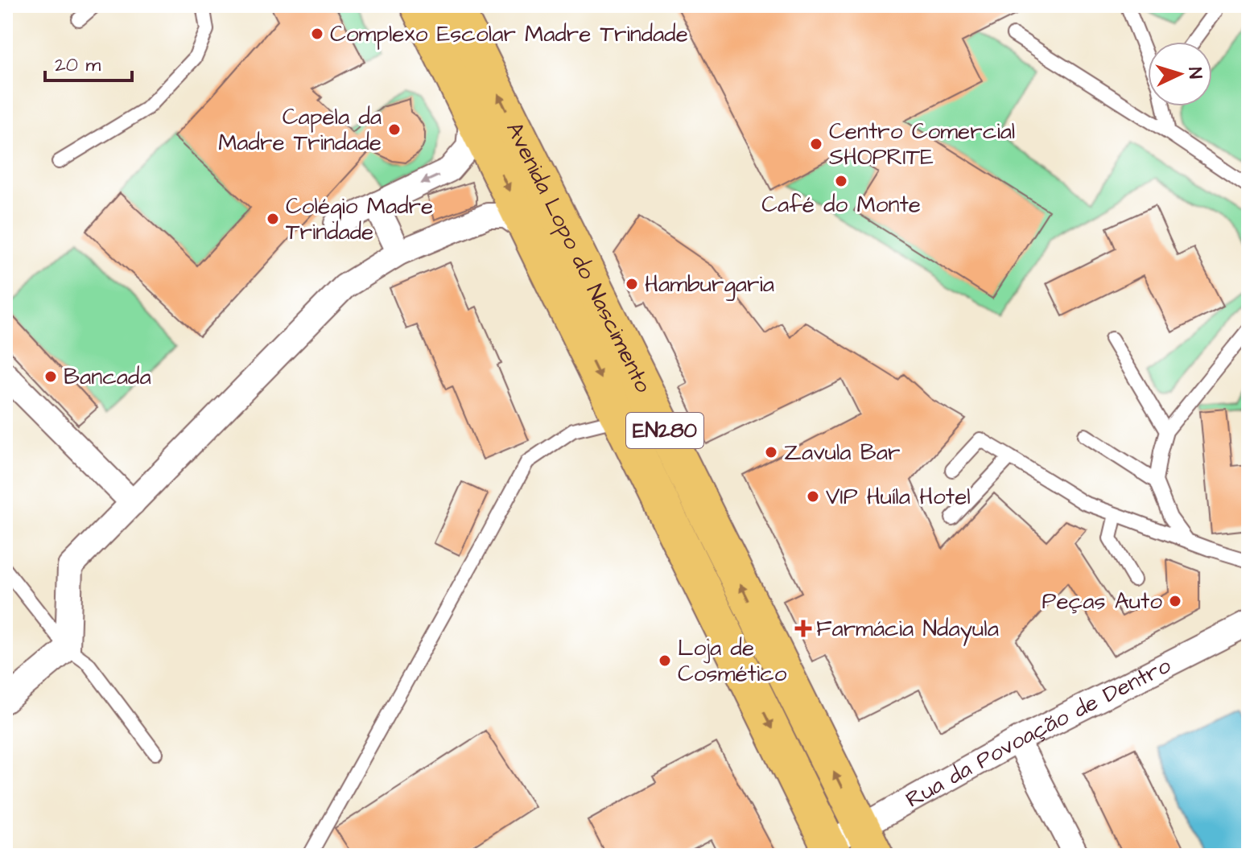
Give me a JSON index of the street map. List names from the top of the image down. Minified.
{"streets":{"main road":["Avenida Lopo do Nascimento","EN280"],"street":["Rua da Povoação de Dentro"]},"crossings":[["Avenida Lopo do Nascimento","Rua da Povoação de Dentro"]],"places":{"other":["Complexo Escolar Madre Trindade","Capela da Madre Trindade","Centro Comercial SHOPRITE","Café do Monte","Colégio Madre Trindade","Hamburgaria","Bancada","Zavula Bar","VIP Huíla Hotel","Peças Auto","Loja de Cosmético"],"health":["Farmácia Ndayula"]},"scale_bar":"20 m","north":"right"}
